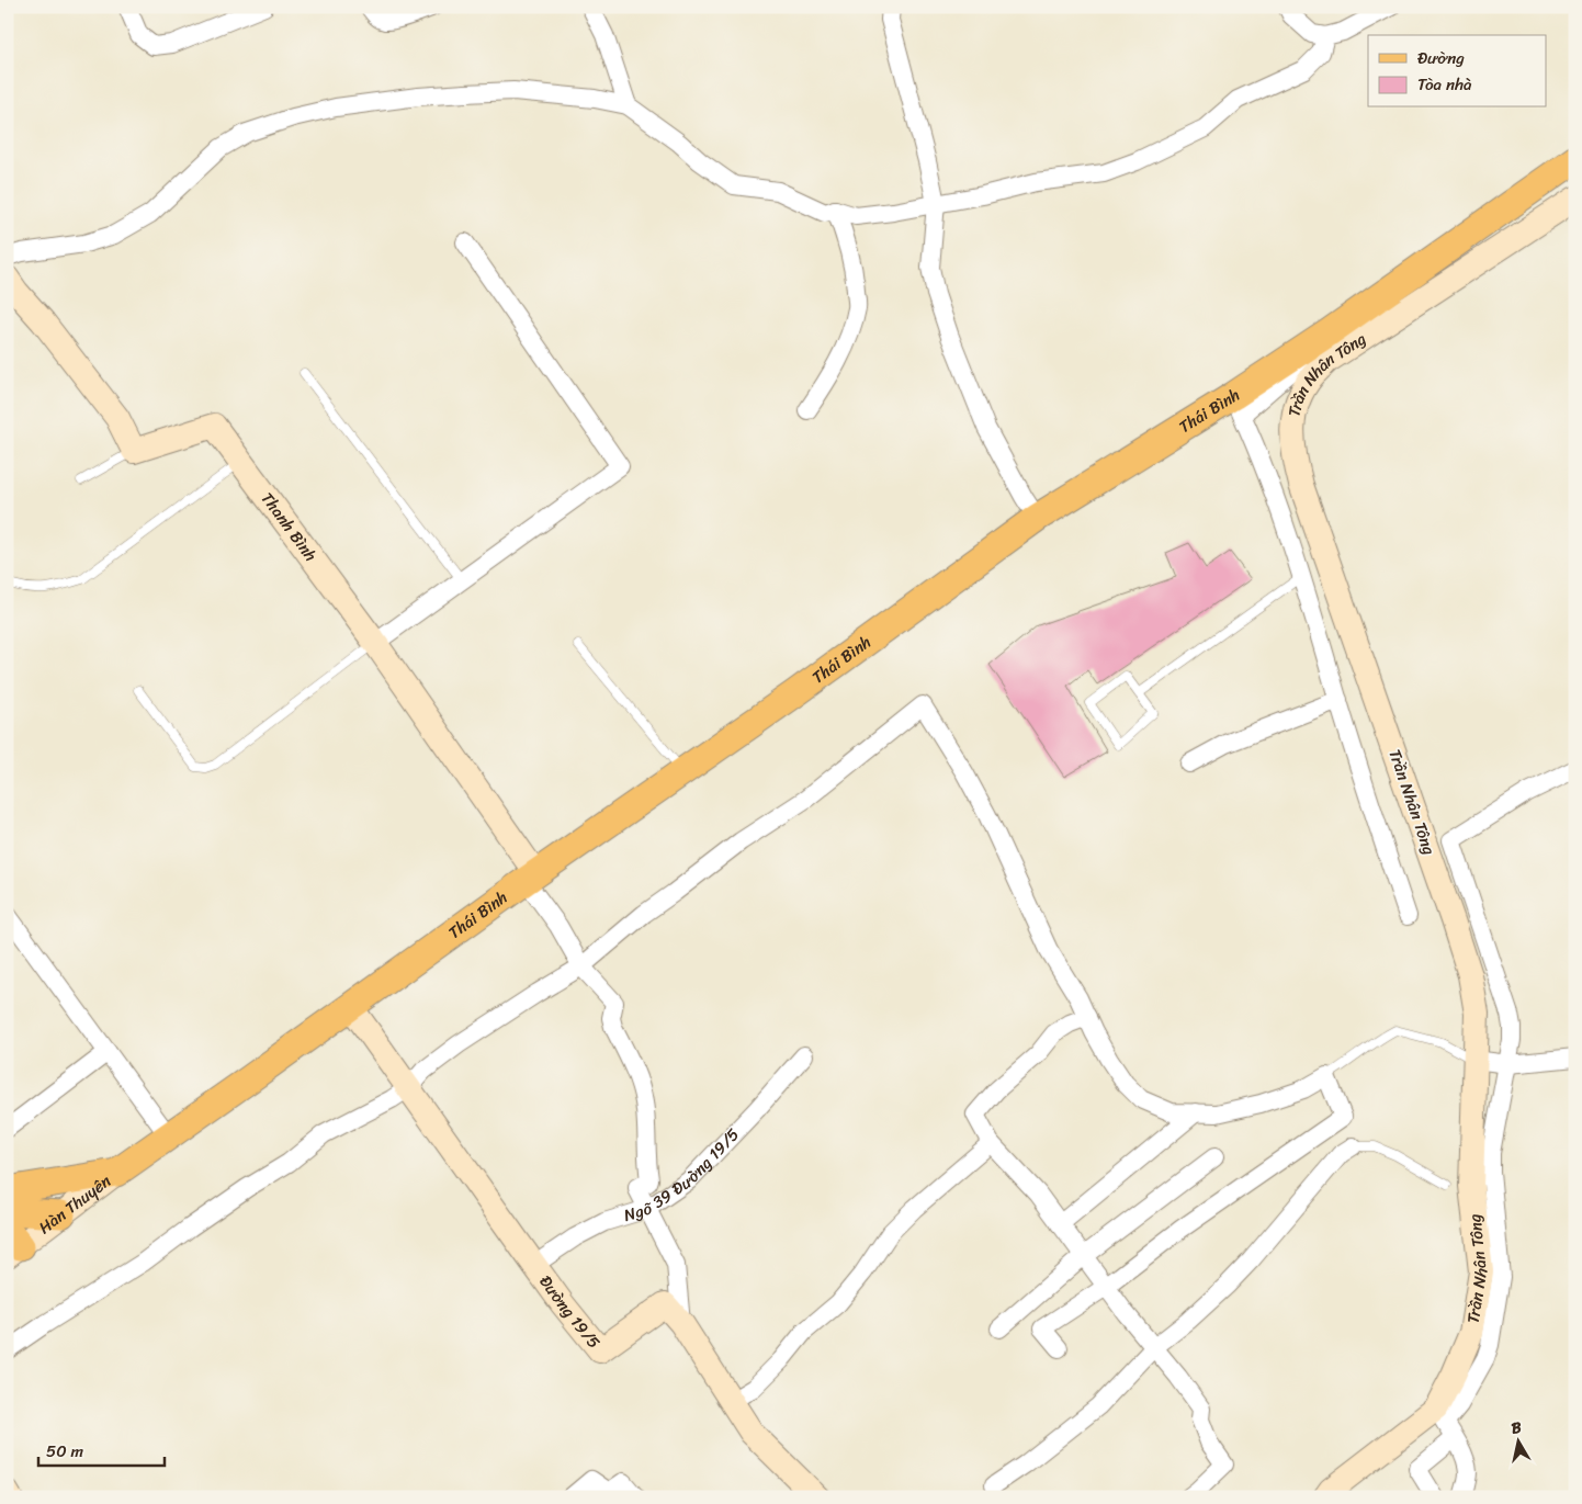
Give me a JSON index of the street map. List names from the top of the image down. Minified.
{"streets":{"main road":["Thái Bình"],"street":["Trần Nhân Tông","Thanh Bình","Ngõ 39 Đường 19/5","Hàn Thuyên","Đường 19/5"]},"crossings":[["Thái Bình","Thanh Bình"],["Thái Bình","Hàn Thuyên"],["Thái Bình","Đường 19/5"],["Ngõ 39 Đường 19/5","Đường 19/5"]],"legend":["Đường","Tòa nhà"],"scale_bar":"50 m","north":"top"}
